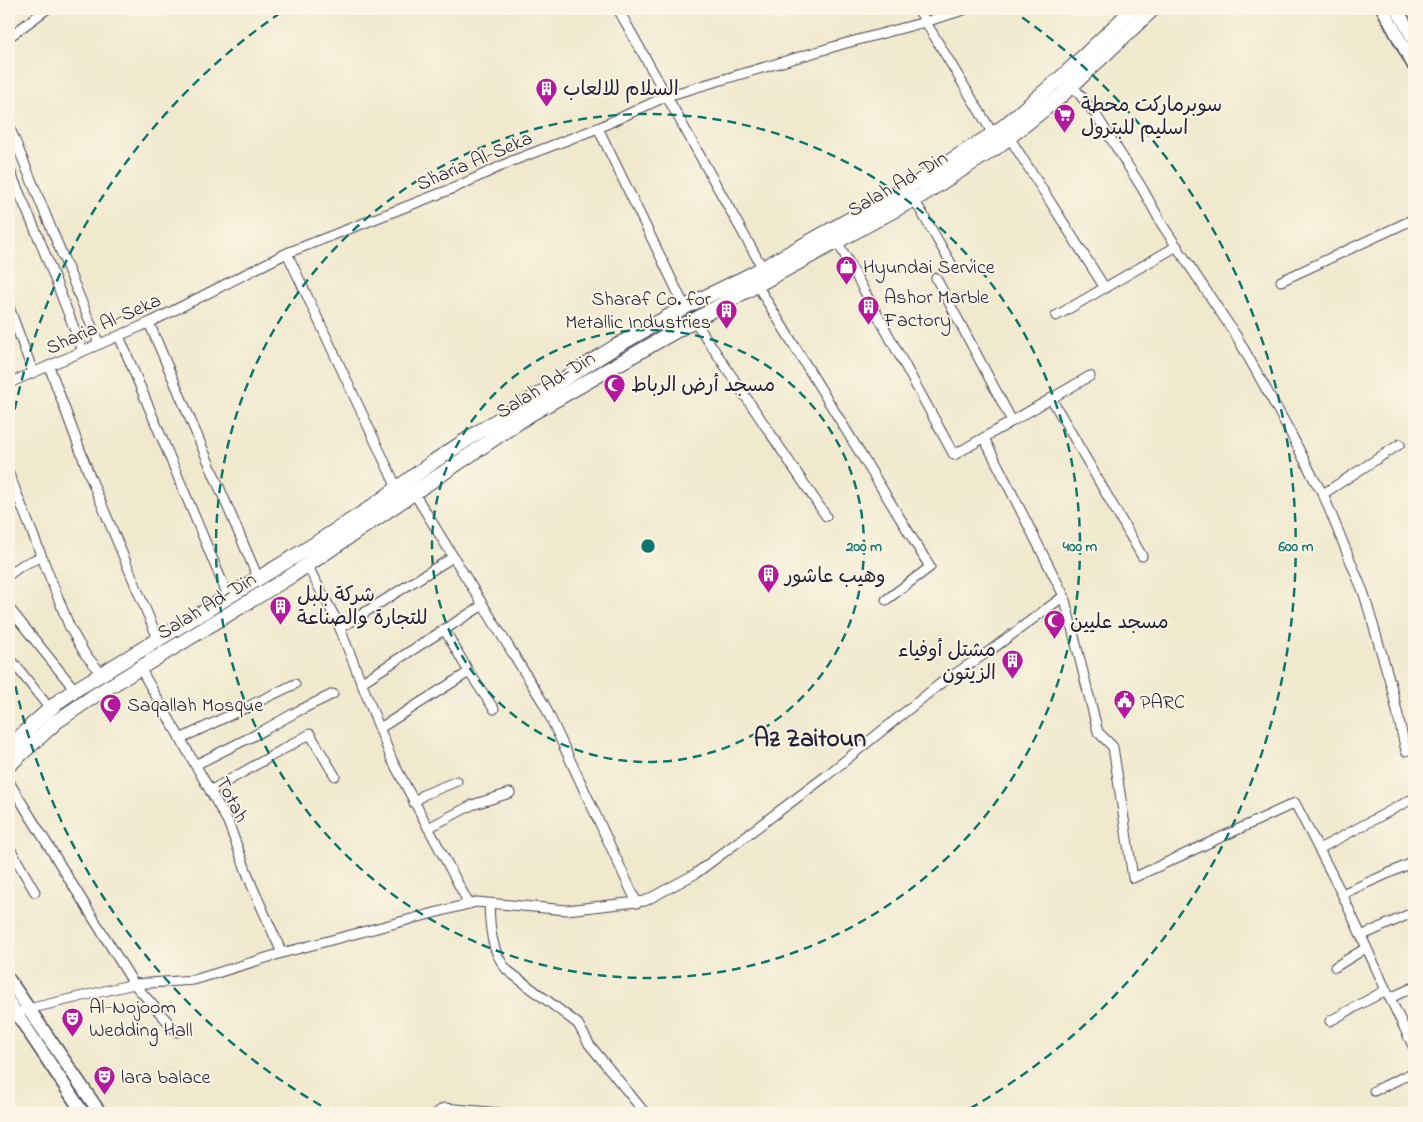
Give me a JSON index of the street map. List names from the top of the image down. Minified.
{"streets":{"highway":["Salah Ad-Din"],"street":["Sharia Al-Seka","Totah"]},"crossings":[["Salah Ad-Din","Totah"]],"districts":["Az Zaitoun"],"places":{"building":["السلام للالعاب","Ashor Marble Factory","Sharaf Co. for Metallic Industries","وهيب عاشور","شركة بلبل للتجارة والصناعة","مشتل أوفياء الزيتون"],"supermarket":["سوبرماركت محطة اسليم للبترول"],"shop":["Hyundai Service"],"mosque":["مسجد أرض الرباط","مسجد عليين","Saqallah Mosque"],"public building":["PARC"],"theatre":["Al-Nojoom Wedding Hall","lara balace"]},"rings":["200 m","400 m","600 m"]}
